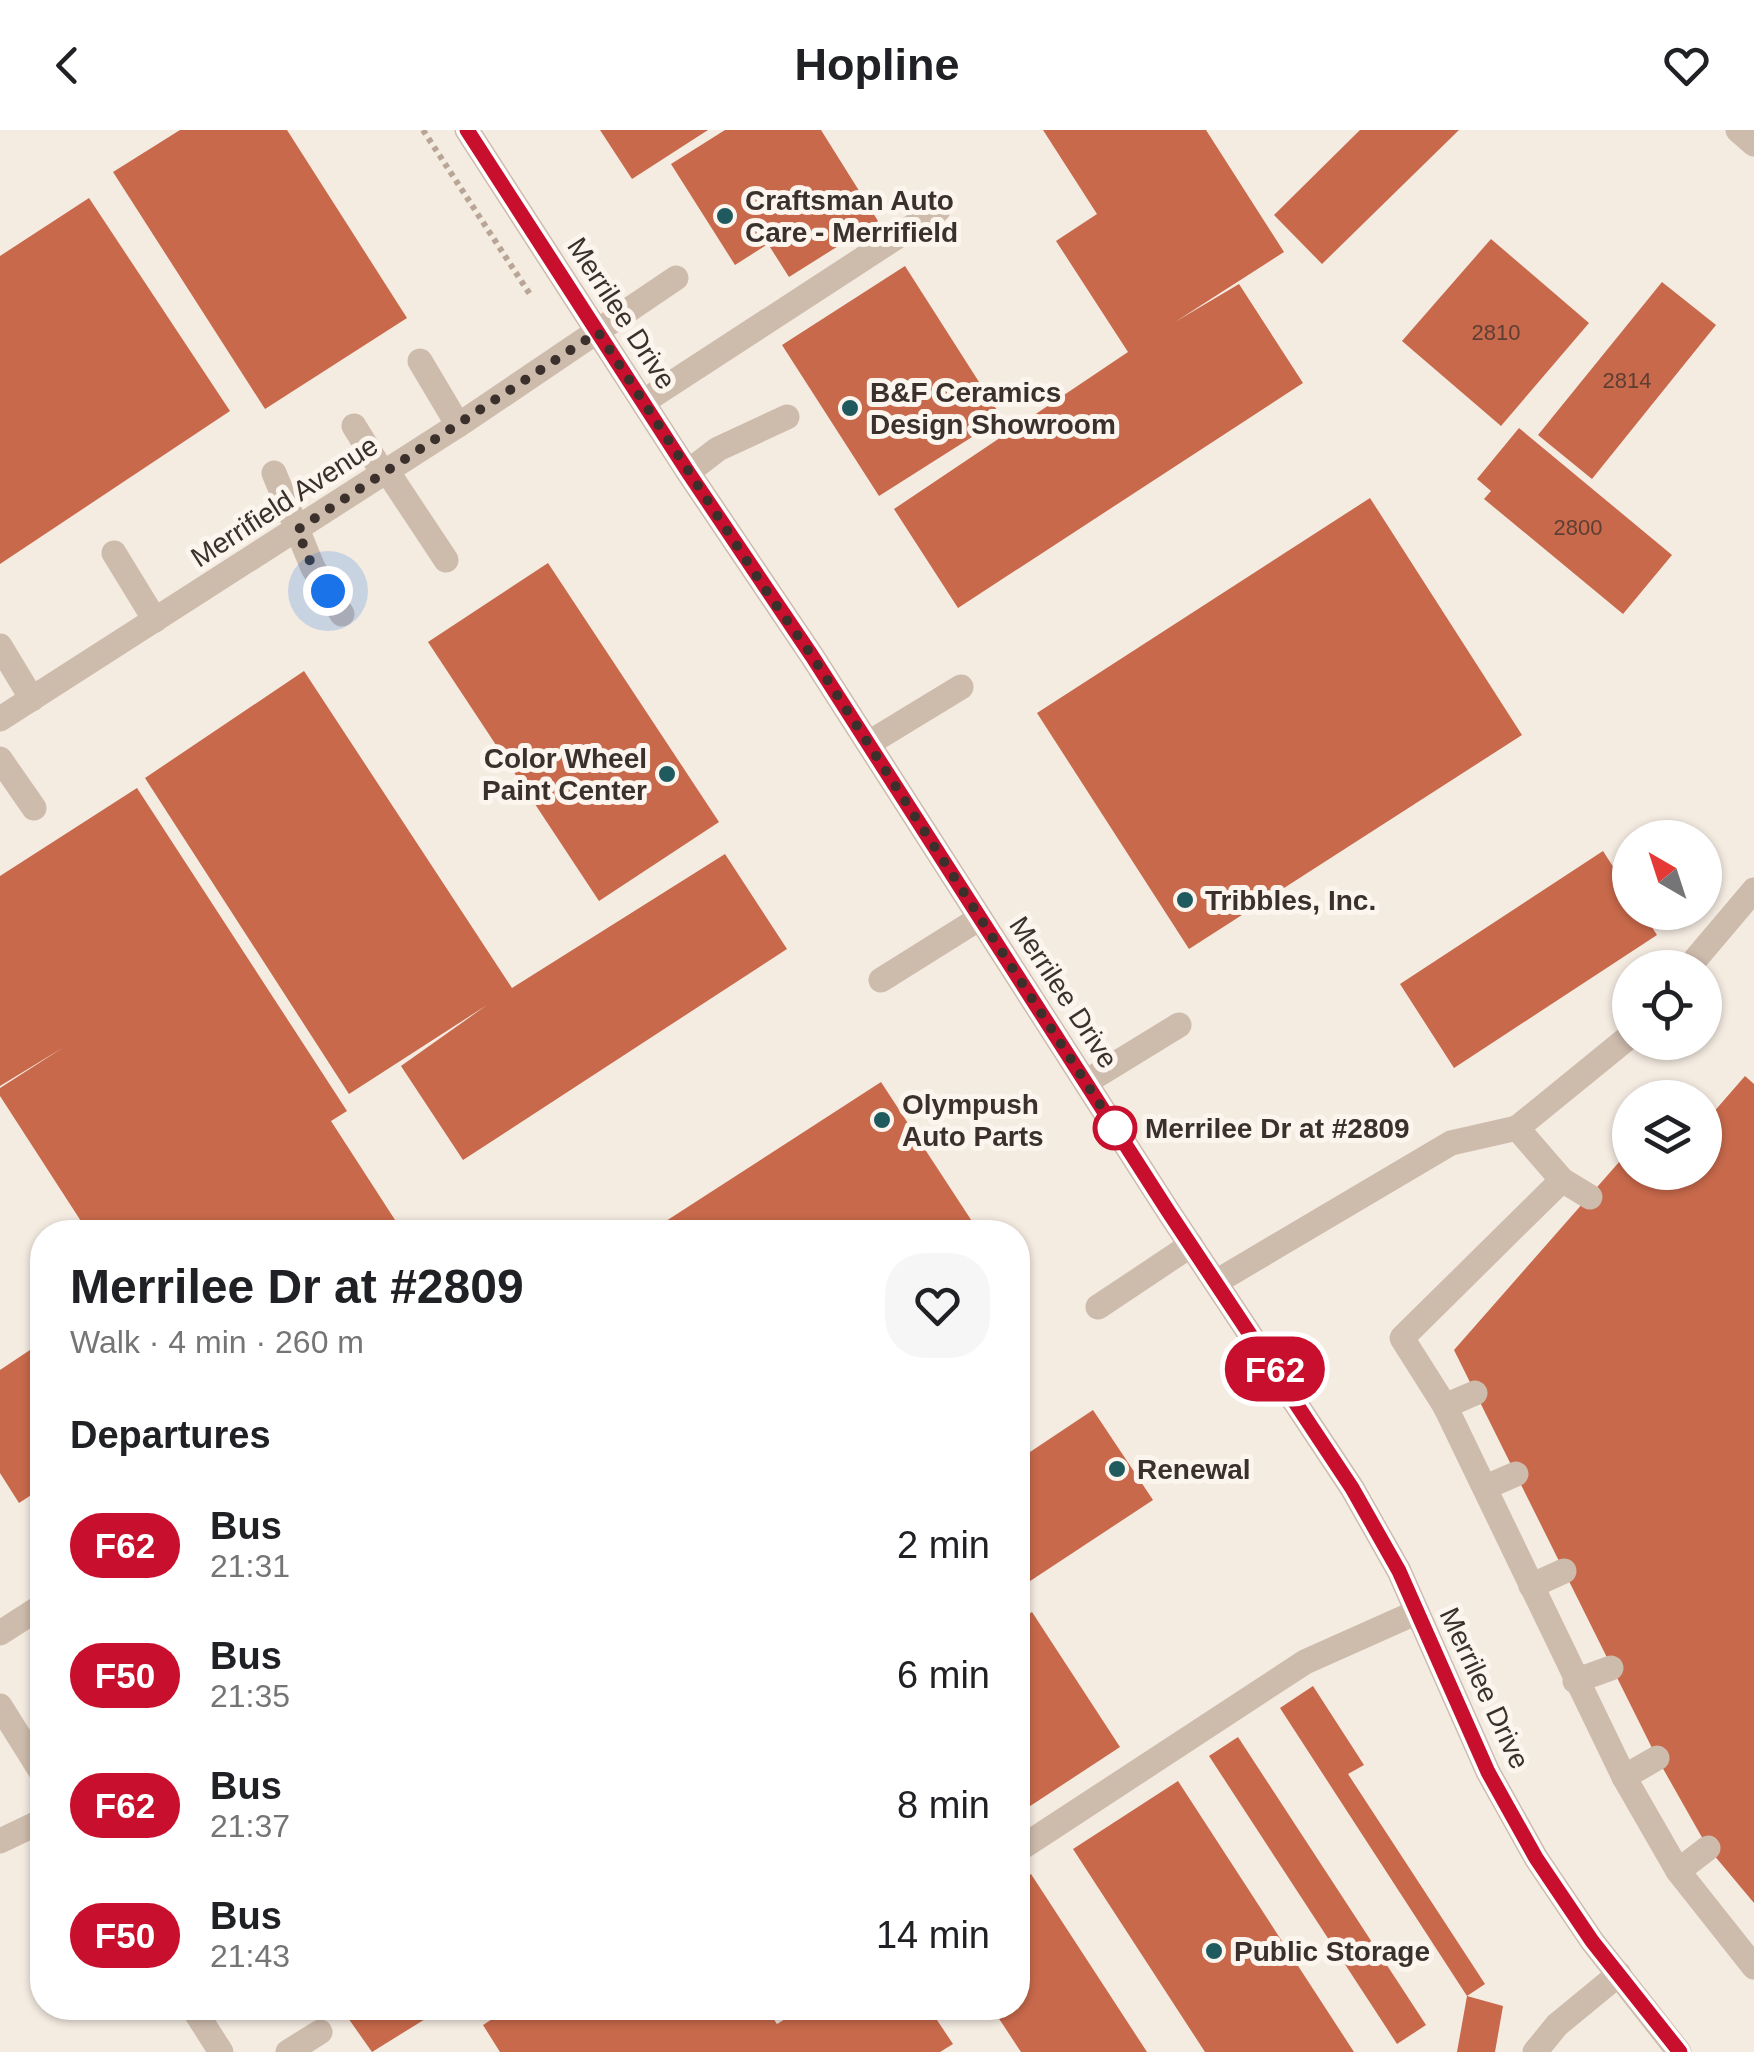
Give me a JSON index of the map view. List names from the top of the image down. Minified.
{"streets":{"street":["Merrilee Drive","Merrifield Avenue"]},"crossings":[["Merrilee Drive","Merrifield Avenue"]],"places":["Craftsman Auto Care - Merrifield","B&F Ceramics Design Showroom","Color Wheel Paint Center","Tribbles, Inc.","Olympush Auto Parts","Merrilee Dr at #2809","Renewal","Public Storage"],"lines":["bus line F62"],"house_numbers":["2810","2814","2800"],"north":"top left","page":{"header":"Hopline","on_map":"F62","heading":[["Merrilee Dr at #2809","Walk · 4 min · 260 m"],"Departures"],"list":[{"mark":"F62","name":"Bus","note":"21:31","value":"2 min"},{"mark":"F50","name":"Bus","note":"21:35","value":"6 min"},{"mark":"F62","name":"Bus","note":"21:37","value":"8 min"},{"mark":"F50","name":"Bus","note":"21:43","value":"14 min"}]}}
